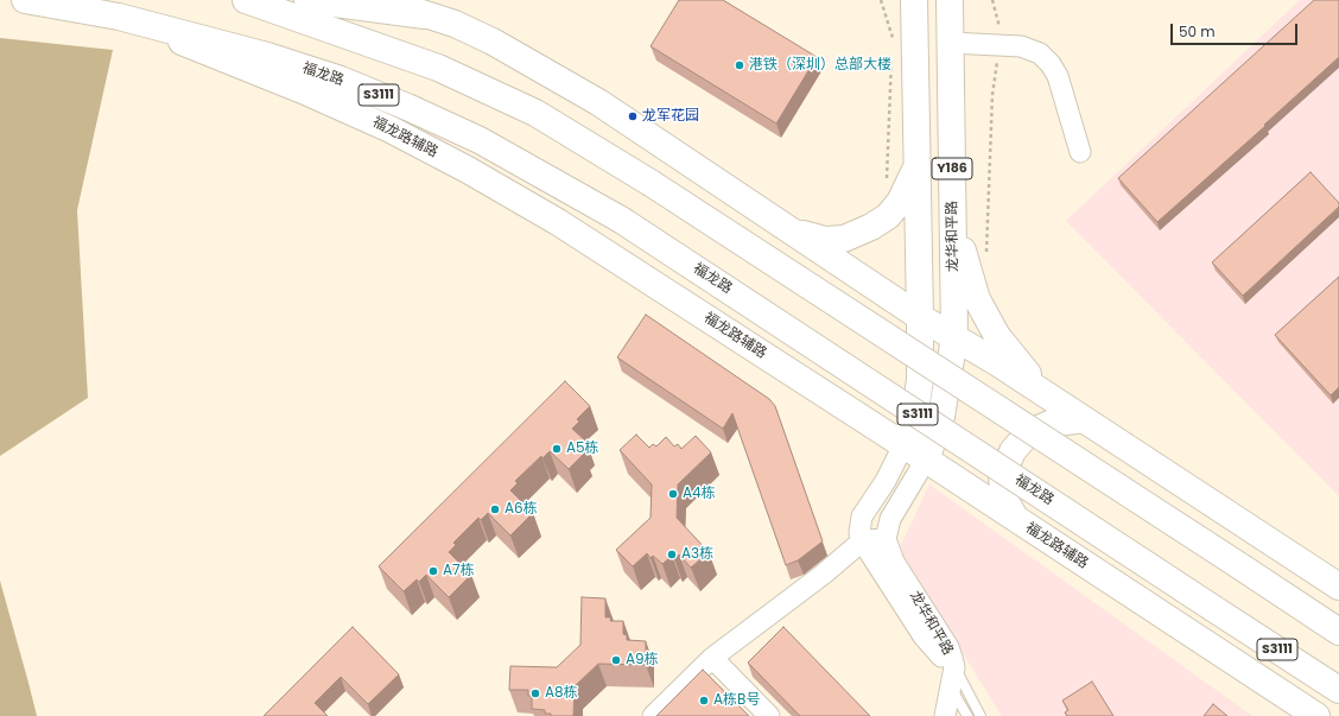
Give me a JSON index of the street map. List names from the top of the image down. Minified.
{"streets":{"main road":["福龙路","S3111","福龙路辅路","Y186","龙华和平路"]},"crossings":[["福龙路","福龙路辅路"],["福龙路辅路","Y186"],["福龙路辅路","龙华和平路"]],"places":["港铁（深圳）总部大楼","龙军花园","A5栋","A4栋","A6栋","A3栋","A7栋","A9栋","A8栋","A栋B号"],"scale_bar":"50 m"}
